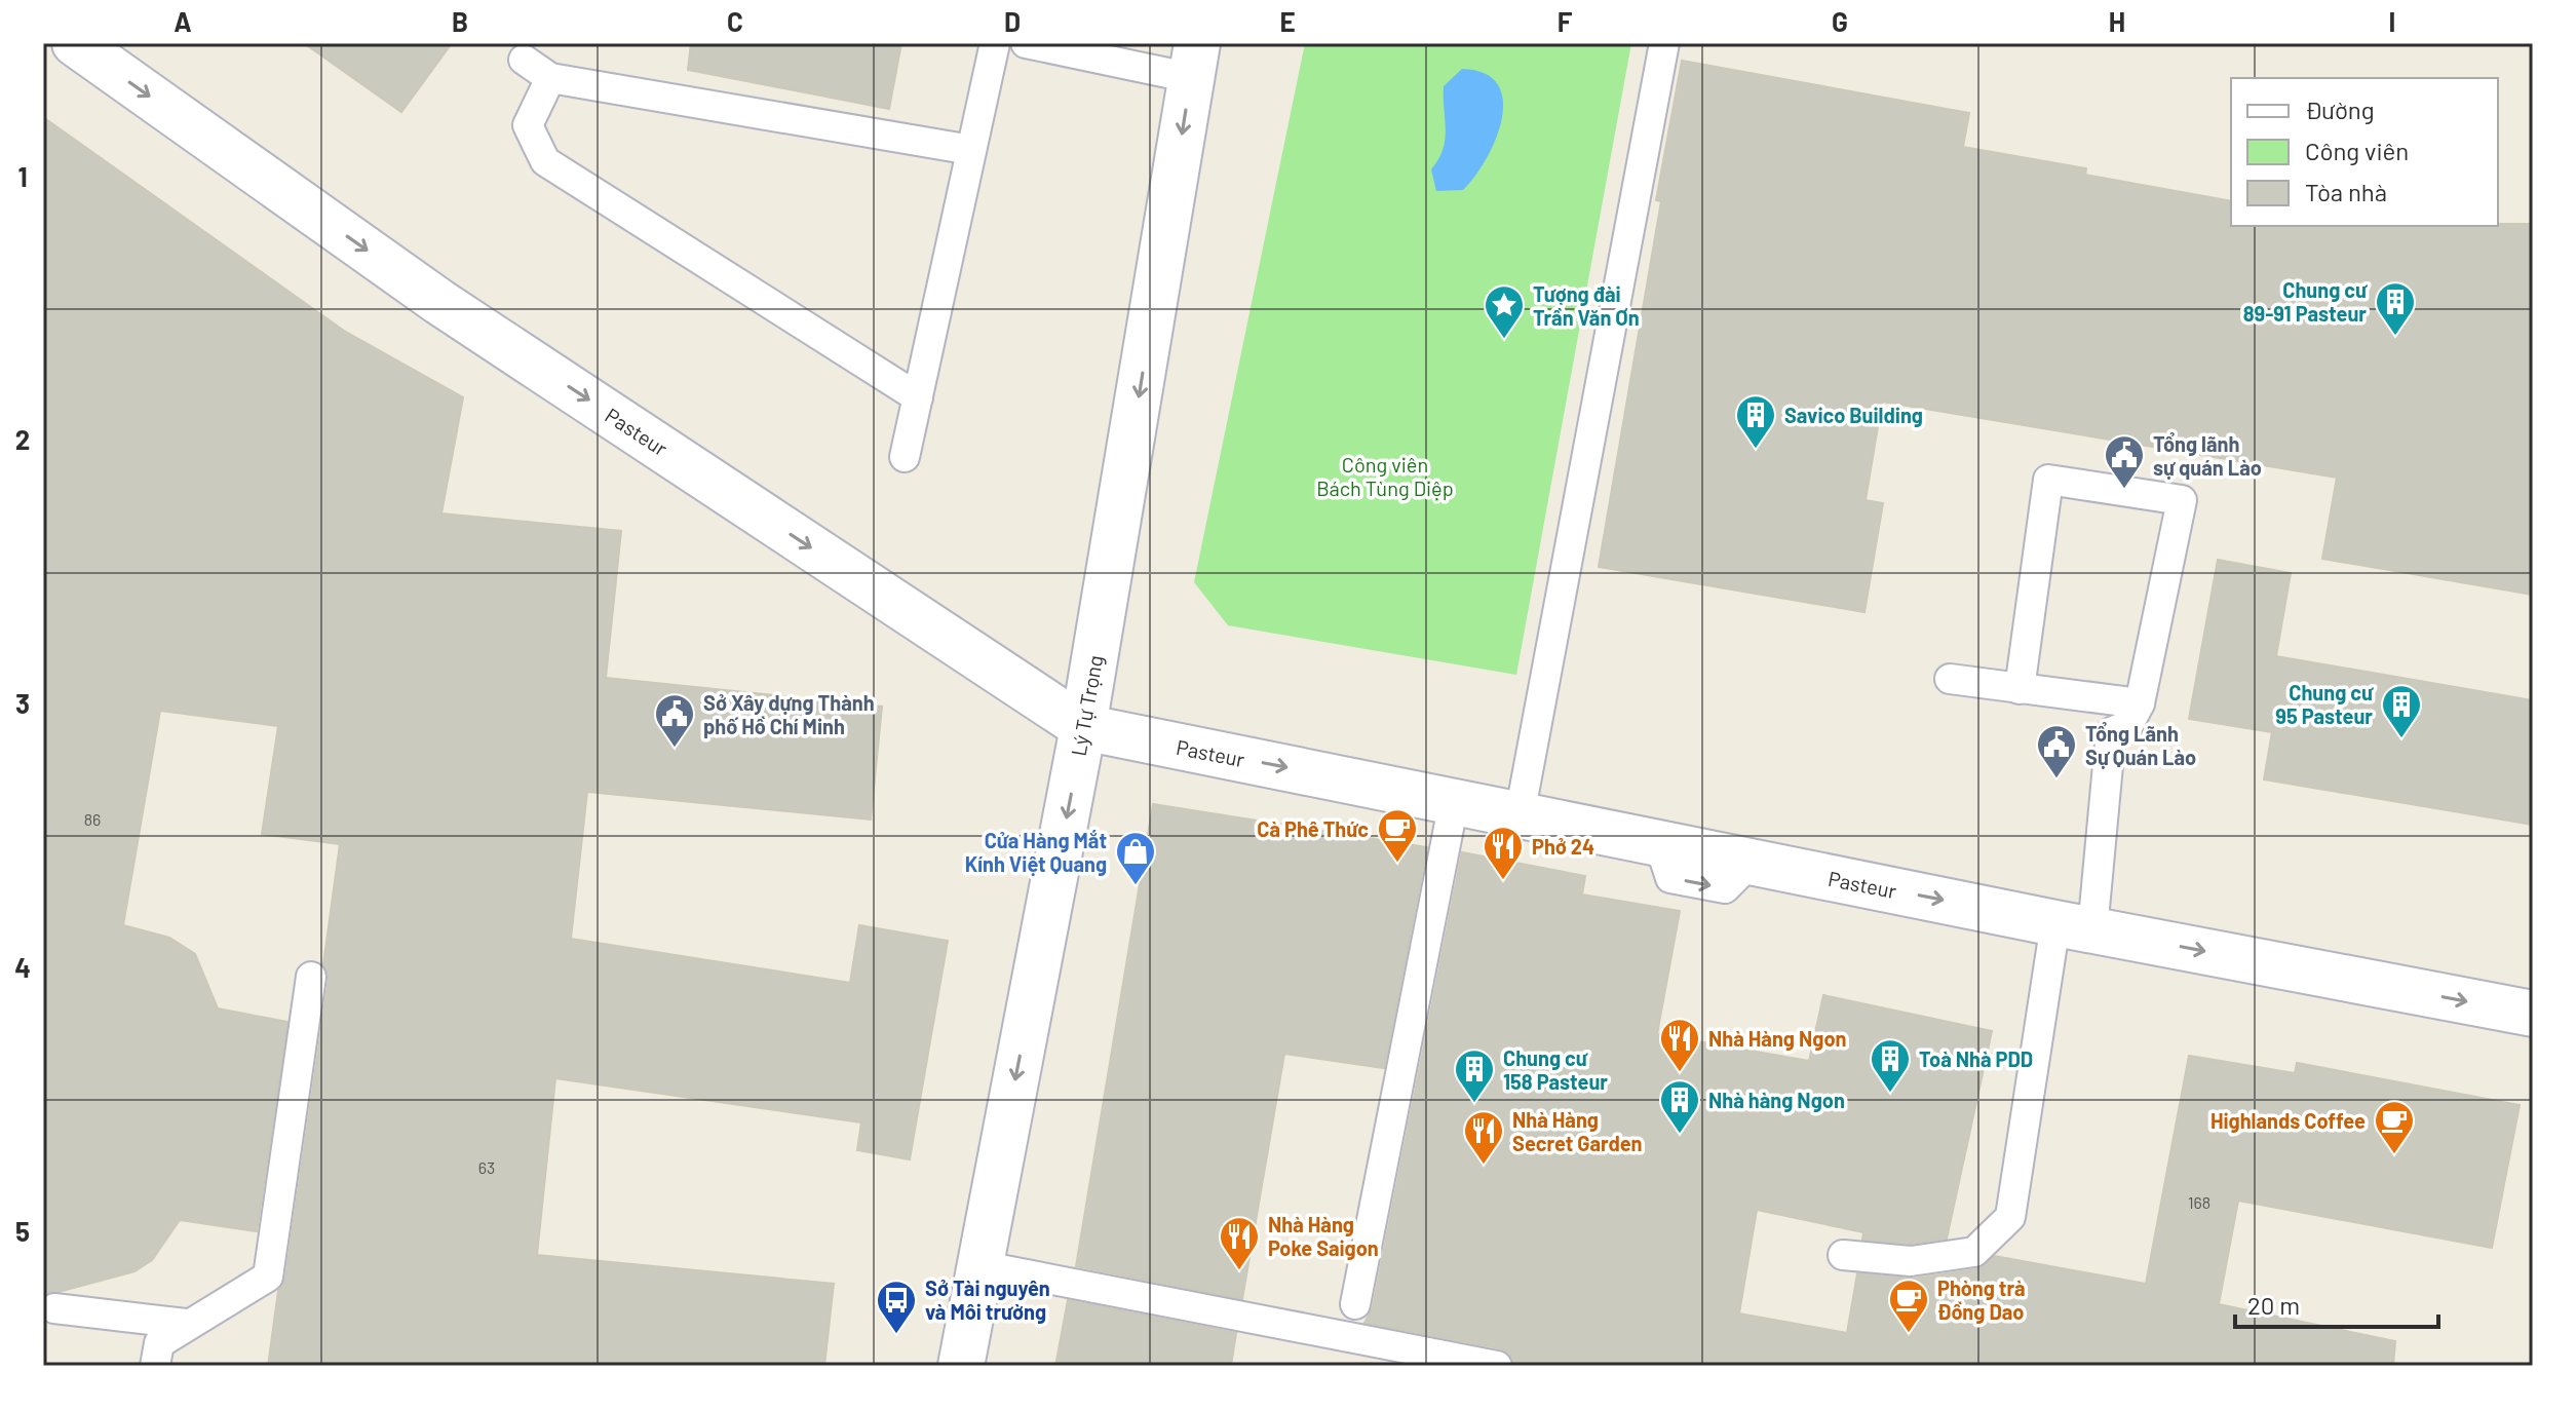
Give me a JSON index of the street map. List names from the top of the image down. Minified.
{"streets":{"main road":["Pasteur","Lý Tự Trọng"]},"crossings":[["Pasteur","Lý Tự Trọng"]],"one_way":["Pasteur","Lý Tự Trọng"],"parks":["Công viên Bách Tùng Diệp"],"places":{"building":["Chung cư 89-91 Pasteur","Savico Building","Chung cư 95 Pasteur","Toà Nhà PDD","Chung cư 158 Pasteur","Nhà hàng Ngon"],"place":["Tượng đài Trần Văn Ơn"],"public building":["Tổng lãnh sự quán Lào","Sở Xây dựng Thành phố Hồ Chí Minh","Tổng Lãnh Sự Quán Lào"],"cafe":["Cà Phê Thức","Highlands Coffee","Phòng trà Đồng Dao"],"restaurant":["Phở 24","Nhà Hàng Ngon","Nhà Hàng Secret Garden","Nhà Hàng Poke Saigon"],"shop":["Cửa Hàng Mắt Kính Việt Quang"],"bus stop":["Sở Tài nguyên và Môi trường"]},"house_numbers":["86","63","168"],"legend":["Đường","Công viên","Tòa nhà"],"scale_bar":"20 m","grid":{"columns":["A","B","C","D","E","F","G","H","I"],"rows":["1","2","3","4","5"]}}
